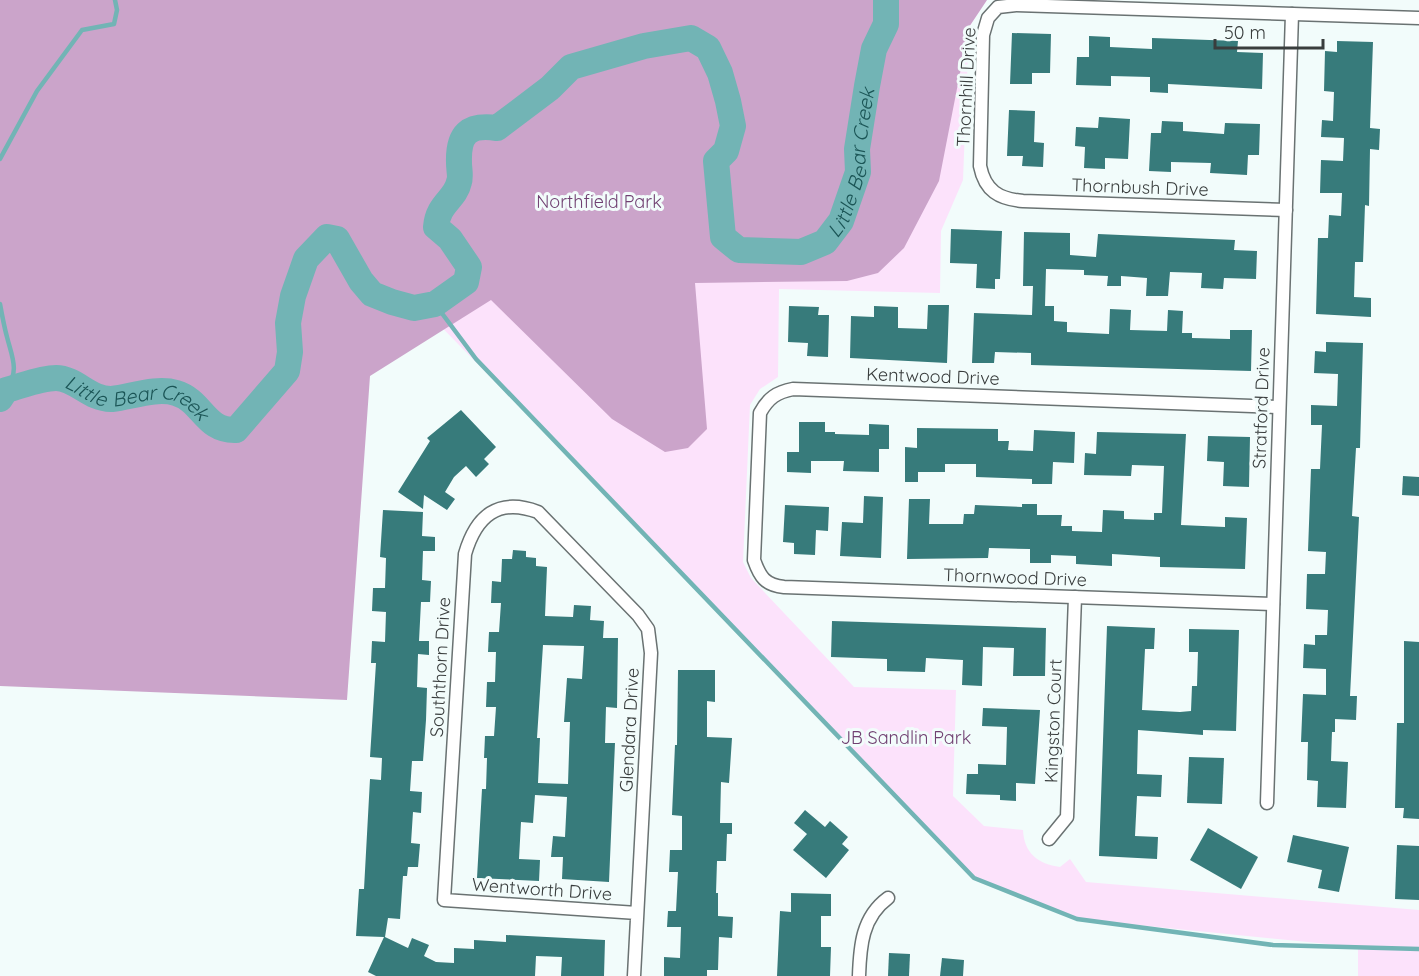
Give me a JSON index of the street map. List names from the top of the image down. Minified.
{"streets":{"street":["Thornhill Drive","Thornbush Drive","Kentwood Drive","Stratford Drive","Thornwood Drive","Souththorn Drive","Kingston Court","Glendara Drive","Wentworth Drive"]},"crossings":[["Thornhill Drive","Thornbush Drive"],["Thornhill Drive","Stratford Drive"],["Thornbush Drive","Stratford Drive"],["Kentwood Drive","Stratford Drive"],["Kentwood Drive","Thornwood Drive"],["Stratford Drive","Thornwood Drive"],["Thornwood Drive","Kingston Court"],["Souththorn Drive","Glendara Drive"],["Souththorn Drive","Wentworth Drive"],["Glendara Drive","Wentworth Drive"]],"water":["Little Bear Creek"],"parks":["Northfield Park","JB Sandlin Park"],"scale_bar":"50 m"}
